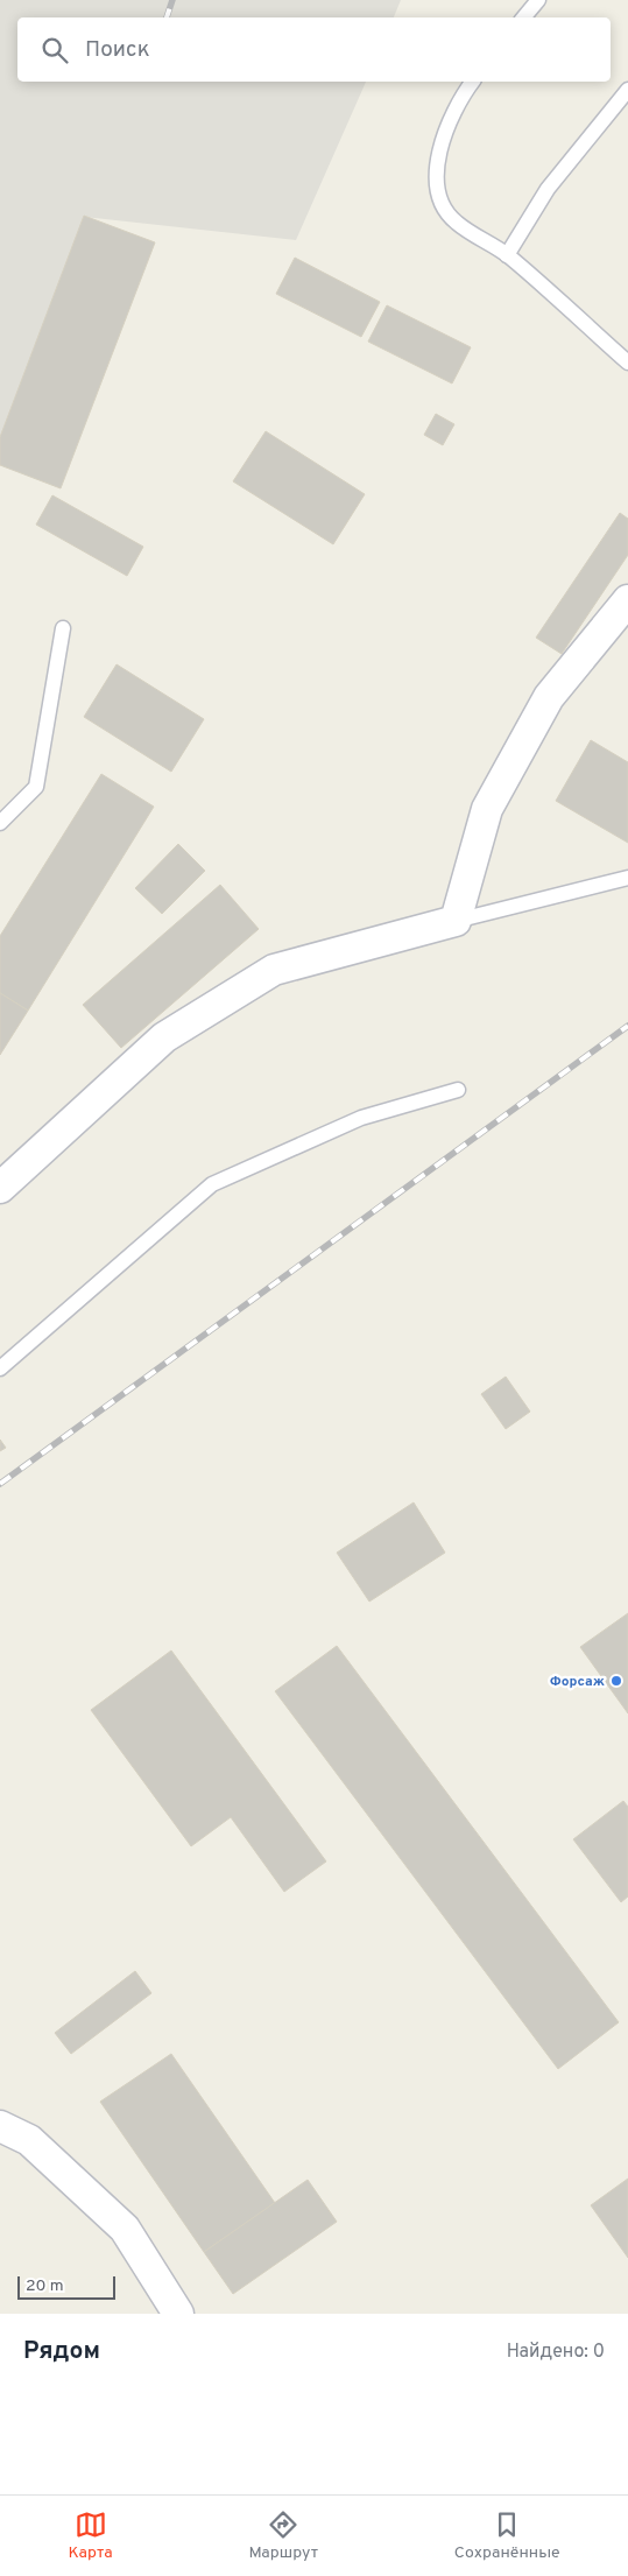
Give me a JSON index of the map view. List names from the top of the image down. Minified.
{"places":["Форсаж"],"scale_bar":"20 m","page":{"search":"Поиск","scale":"20 m","heading":["Рядом","Найдено: 0"],"nav":["Карта","Маршрут","Сохранённые"]}}
